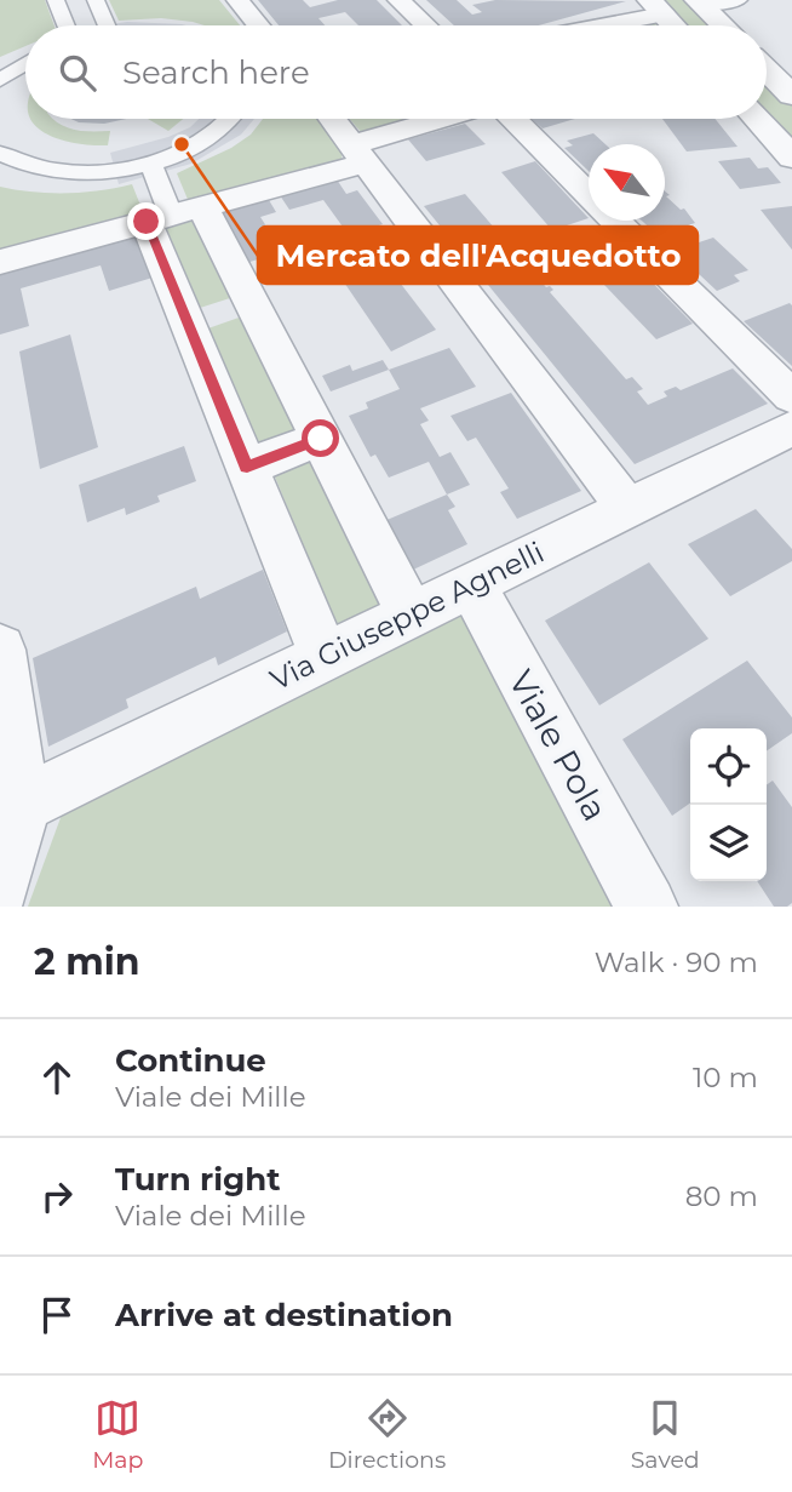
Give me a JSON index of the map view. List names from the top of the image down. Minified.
{"streets":{"street":["Via Giuseppe Agnelli","Viale Pola"]},"crossings":[["Via Giuseppe Agnelli","Viale Pola"]],"places":["Mercato dell'Acquedotto"],"north":"top left","page":{"search":"Search here","heading":["2 min","Walk · 90 m"],"list":[["Continue","Viale dei Mille","10 m"],["Turn right","Viale dei Mille","80 m"],"Arrive at destination"],"nav":["Map","Directions","Saved"]}}
